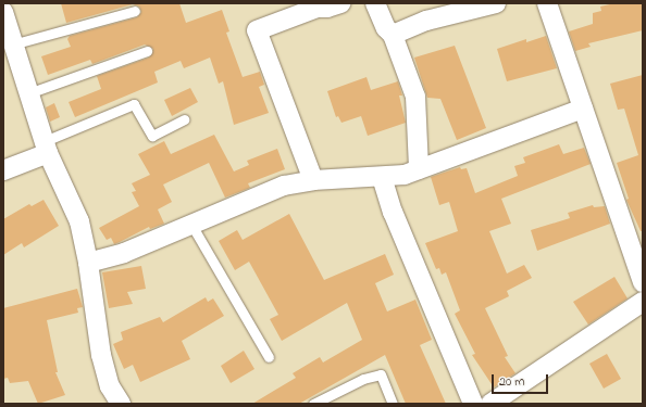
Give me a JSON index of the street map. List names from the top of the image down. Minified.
{"scale_bar":"20 m"}
